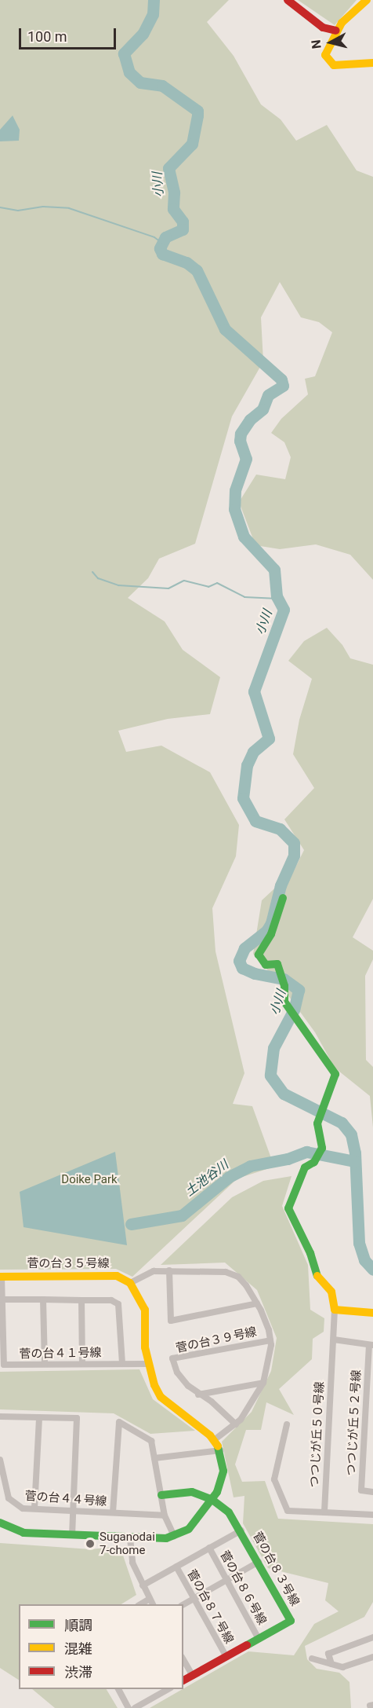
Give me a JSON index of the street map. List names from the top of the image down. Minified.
{"streets":{"street":["菅の台３５号線","菅の台３９号線","菅の台４１号線","つつじが丘５２号線","つつじが丘５０号線","菅の台４４号線","菅の台８３号線","菅の台８６号線","菅の台８７号線"]},"crossings":[["菅の台３５号線","菅の台４１号線"],["菅の台８３号線","菅の台８６号線"],["菅の台８３号線","菅の台８７号線"]],"water":["小川","土池谷川"],"parks":["Doike Park"],"places":["Suganodai 7-chome"],"legend":["順調","混雑","渋滞"],"scale_bar":"100 m","north":"left"}
